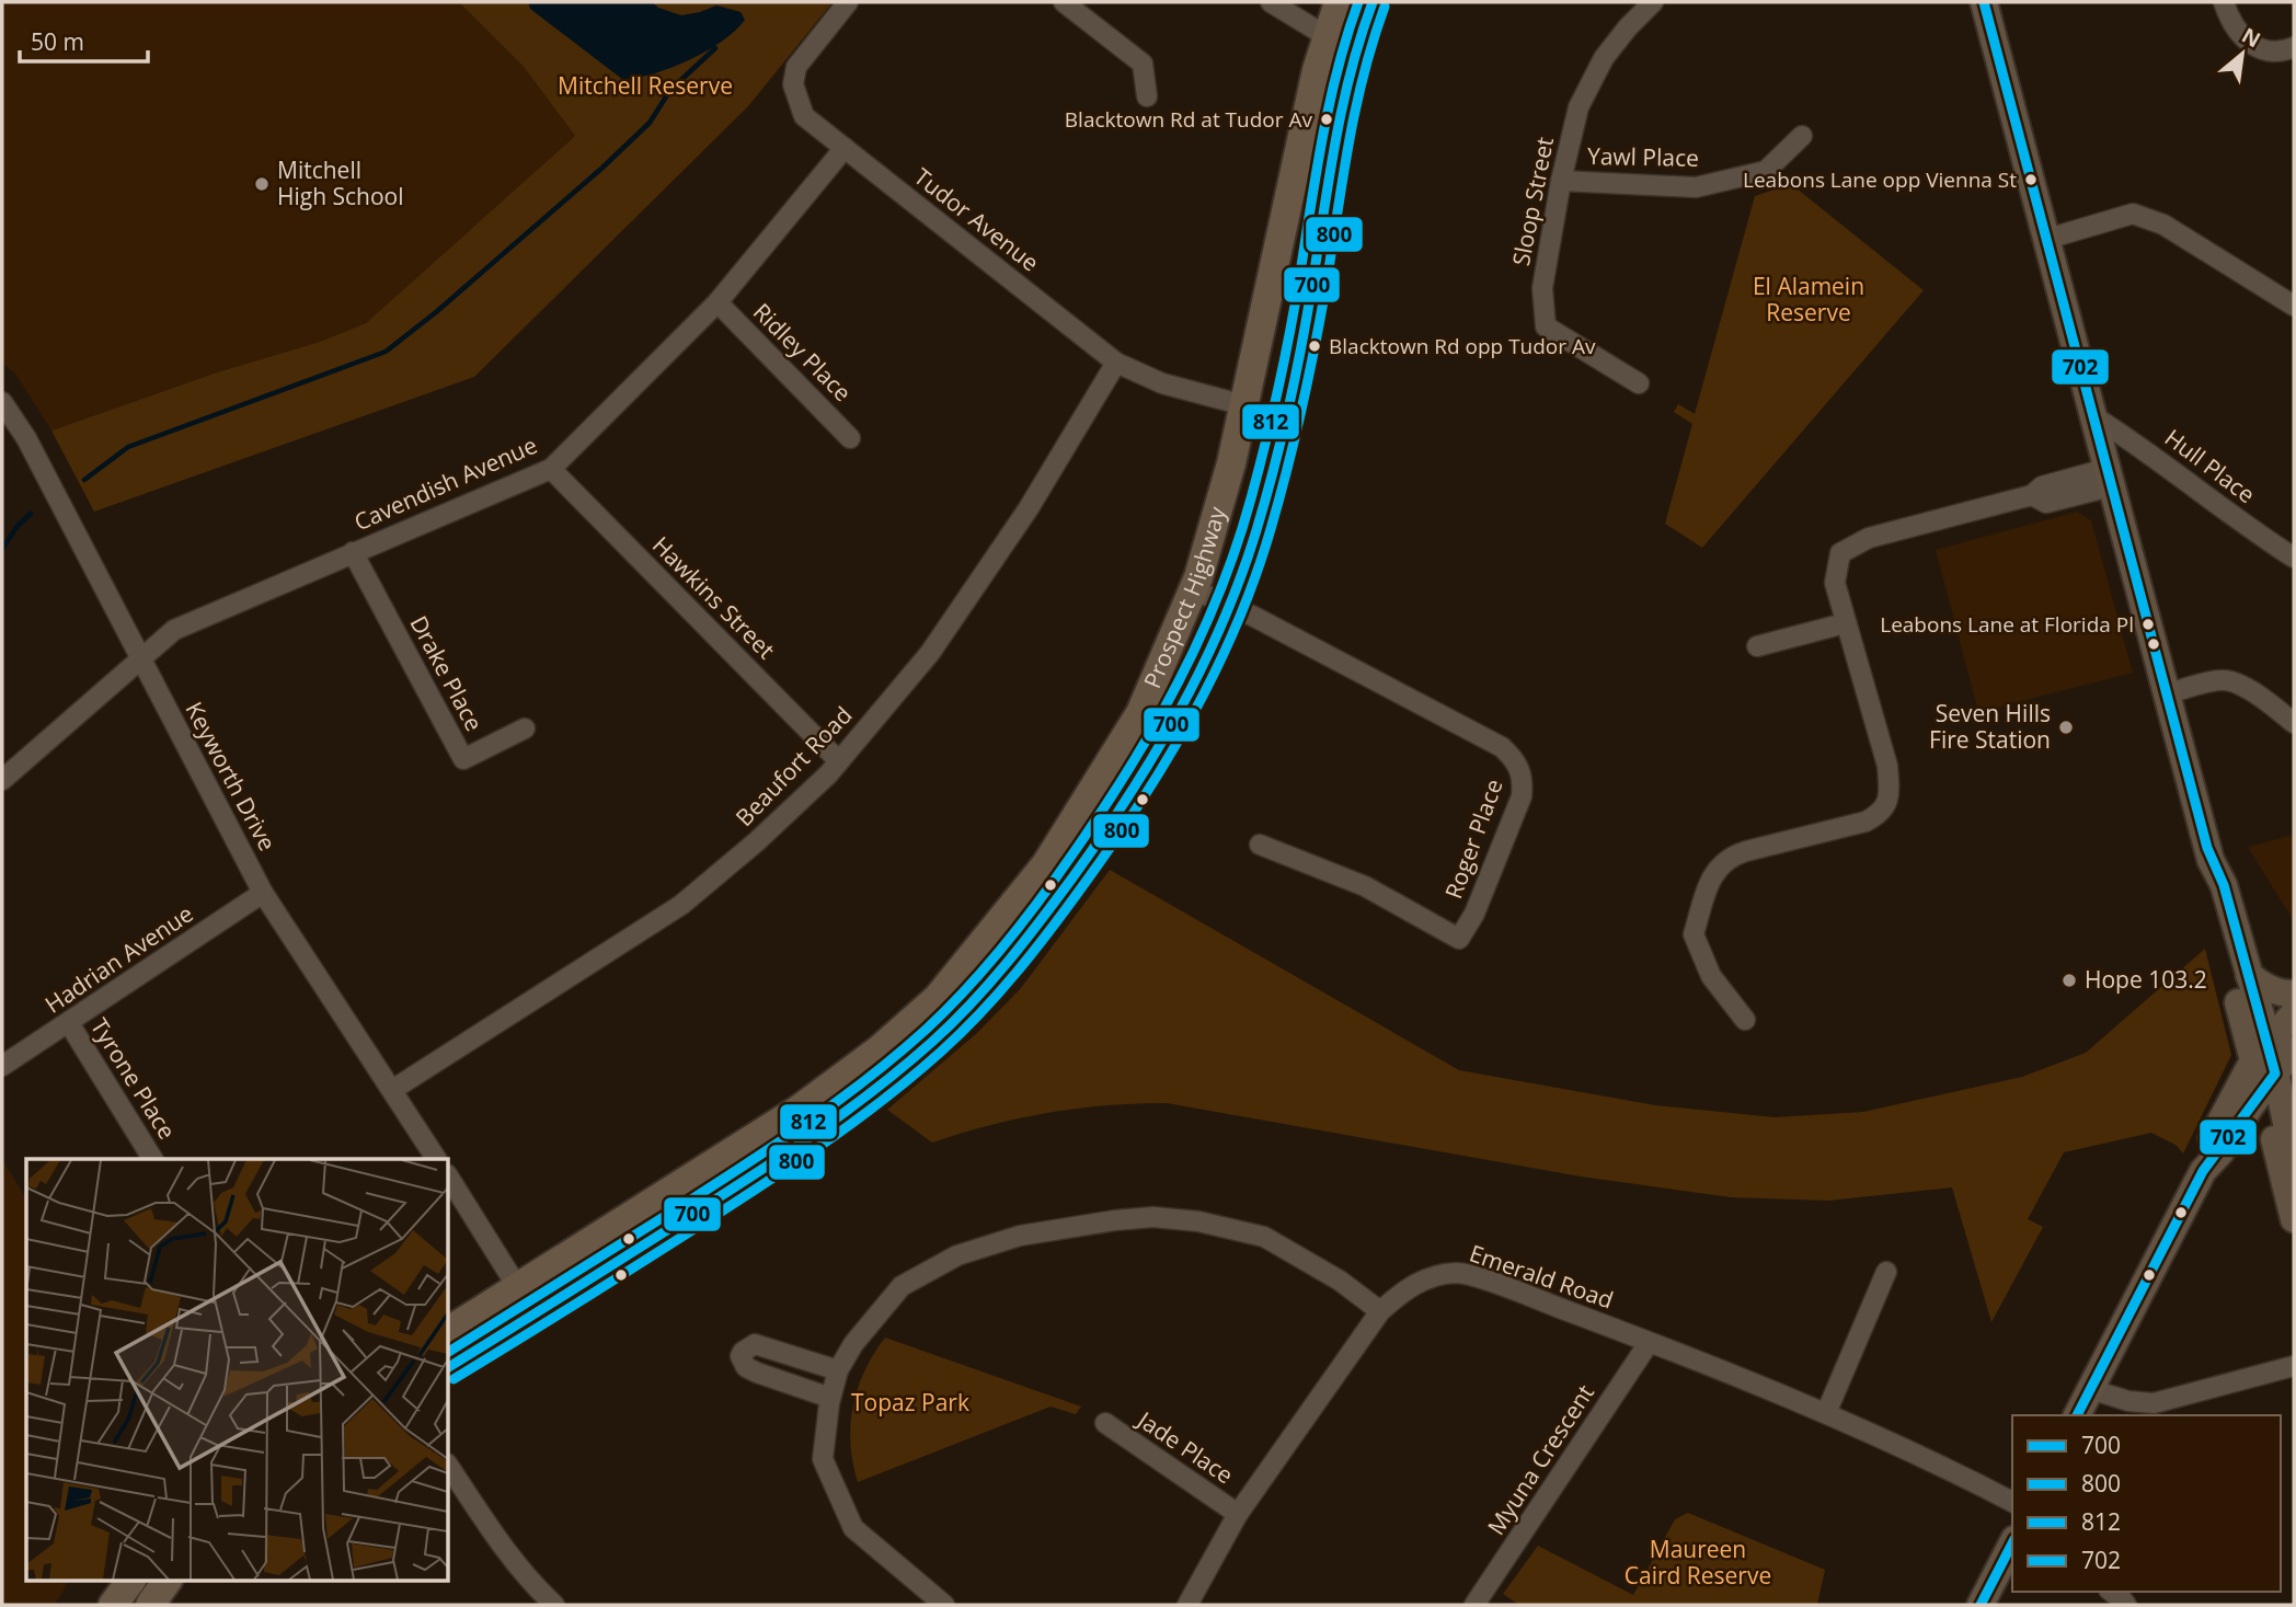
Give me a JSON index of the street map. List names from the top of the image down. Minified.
{"streets":{"main road":["Prospect Highway"],"street":["Yawl Place","Sloop Street","Tudor Avenue","Ridley Place","Hull Place","Cavendish Avenue","Hawkins Street","Drake Place","Beaufort Road","Keyworth Drive","Roger Place","Hadrian Avenue","Tyrone Place","Emerald Road","Jade Place","Myuna Crescent"]},"crossings":[["Yawl Place","Sloop Street"],["Tudor Avenue","Cavendish Avenue"],["Tudor Avenue","Prospect Highway"],["Tudor Avenue","Beaufort Road"],["Ridley Place","Cavendish Avenue"],["Cavendish Avenue","Hawkins Street"],["Cavendish Avenue","Drake Place"],["Cavendish Avenue","Keyworth Drive"],["Prospect Highway","Roger Place"],["Hawkins Street","Beaufort Road"],["Beaufort Road","Keyworth Drive"],["Keyworth Drive","Hadrian Avenue"],["Hadrian Avenue","Tyrone Place"],["Emerald Road","Jade Place"],["Emerald Road","Myuna Crescent"]],"parks":["Mitchell Reserve","El Alamein Reserve","Topaz Park","Maureen Caird Reserve"],"places":["Blacktown Rd at Tudor Av","Leabons Lane opp Vienna St","Mitchell High School","Blacktown Rd opp Tudor Av","Leabons Lane at Florida Pl","Seven Hills Fire Station","Hope 103.2"],"lines":["transit line 700","transit line 812","transit line 702","transit line 800"],"legend":["700","800","812","702"],"scale_bar":"50 m","north":"top right"}
